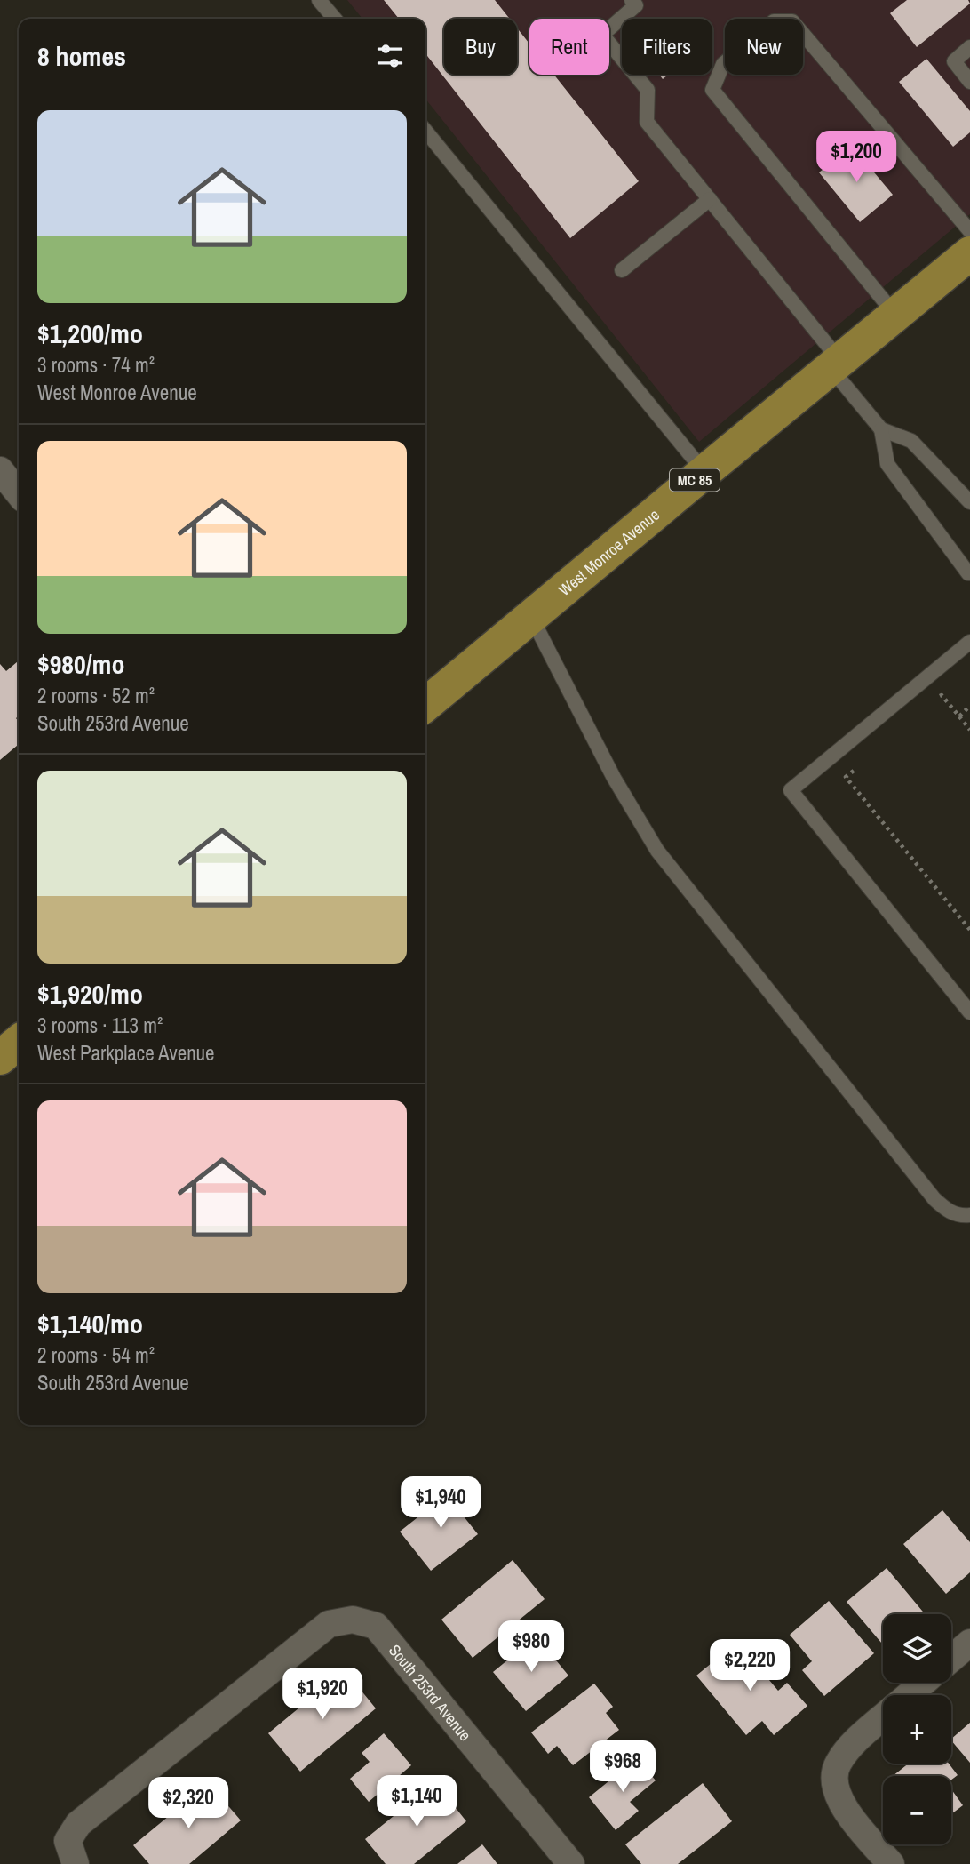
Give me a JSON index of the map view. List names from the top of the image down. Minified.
{"streets":{"main road":["MC 85","West Monroe Avenue"],"street":["South 253rd Avenue"]},"page":{"chip":["Buy","Rent","Filters","New"],"heading":"8 homes","list":[{"name":"$1,200/mo","note":"3 rooms · 74 m² · West Monroe Avenue"},{"name":"$980/mo","note":"2 rooms · 52 m² · South 253rd Avenue"},{"name":"$1,920/mo","note":"3 rooms · 113 m² · West Parkplace Avenue"},{"name":"$1,140/mo","note":"2 rooms · 54 m² · South 253rd Avenue"}],"price":["$1,200","$1,940","$980","$2,220","$1,920","$968","$1,140","$2,320"],"map_buttons":["+","−"]}}
